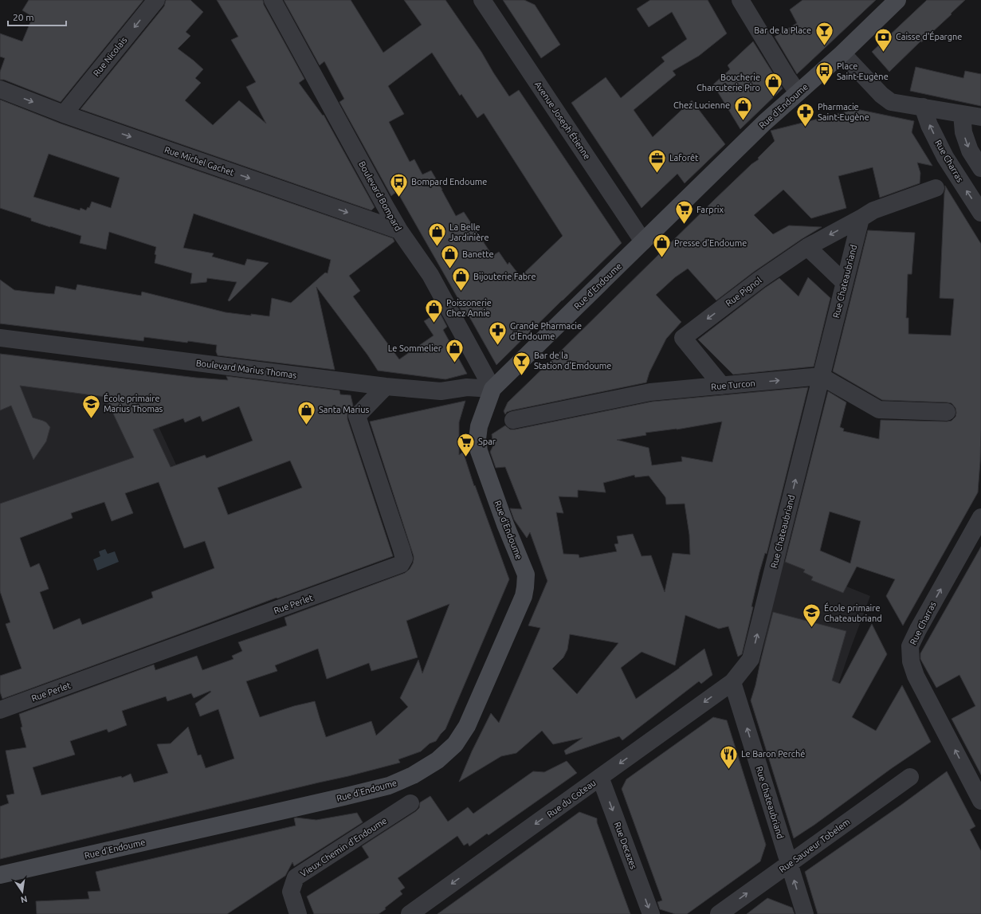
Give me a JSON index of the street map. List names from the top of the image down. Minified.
{"streets":{"street":["Rue Nicolais","Rue d'Endoume","Avenue Joseph Étienne","Rue Michel Gachet","Rue Charras","Boulevard Bompard","Rue Chateaubriand","Rue Pignol","Boulevard Marius Thomas","Rue Turcon","Rue Perlet","Rue du Coteau","Rue Decazes","Rue Sauveur Tobelem","Vieux Chemin d'Endoume"]},"crossings":[["Rue Nicolais","Rue Michel Gachet"],["Rue d'Endoume","Avenue Joseph Étienne"],["Rue d'Endoume","Boulevard Bompard"],["Rue d'Endoume","Boulevard Marius Thomas"],["Rue Michel Gachet","Boulevard Bompard"],["Boulevard Bompard","Boulevard Marius Thomas"],["Rue Chateaubriand","Rue Pignol"],["Rue Chateaubriand","Rue Turcon"],["Rue Chateaubriand","Rue du Coteau"],["Rue Chateaubriand","Rue Sauveur Tobelem"],["Rue Pignol","Rue Turcon"],["Boulevard Marius Thomas","Rue Perlet"],["Rue du Coteau","Rue Decazes"]],"one_way":["Rue Nicolais","Rue Michel Gachet","Rue Charras","Rue Chateaubriand","Rue du Coteau","Rue Decazes","Rue Sauveur Tobelem"],"places":{"bar":["Bar de la Place","Bar de la Station d'Emdoume"],"bank":["Caisse d'Épargne"],"bus stop":["Place Saint-Eugène","Bompard Endoume"],"shop":["Boucherie Charcuterie Piro","Chez Lucienne","La Belle Jardinière","Presse d'Endoume","Banette","Bijouterie Fabre","Poissonerie Chez Annie","Le Sommelier","Santa Marius"],"pharmacy":["Pharmacie Saint-Eugène","Grande Pharmacie d'Endoume"],"office":["Laforêt"],"supermarket":["Farprix","Spar"],"school or university":["École primaire Marius Thomas","École primaire Chateaubriand"],"restaurant":["Le Baron Perché"]},"scale_bar":"20 m","north":"bottom"}
